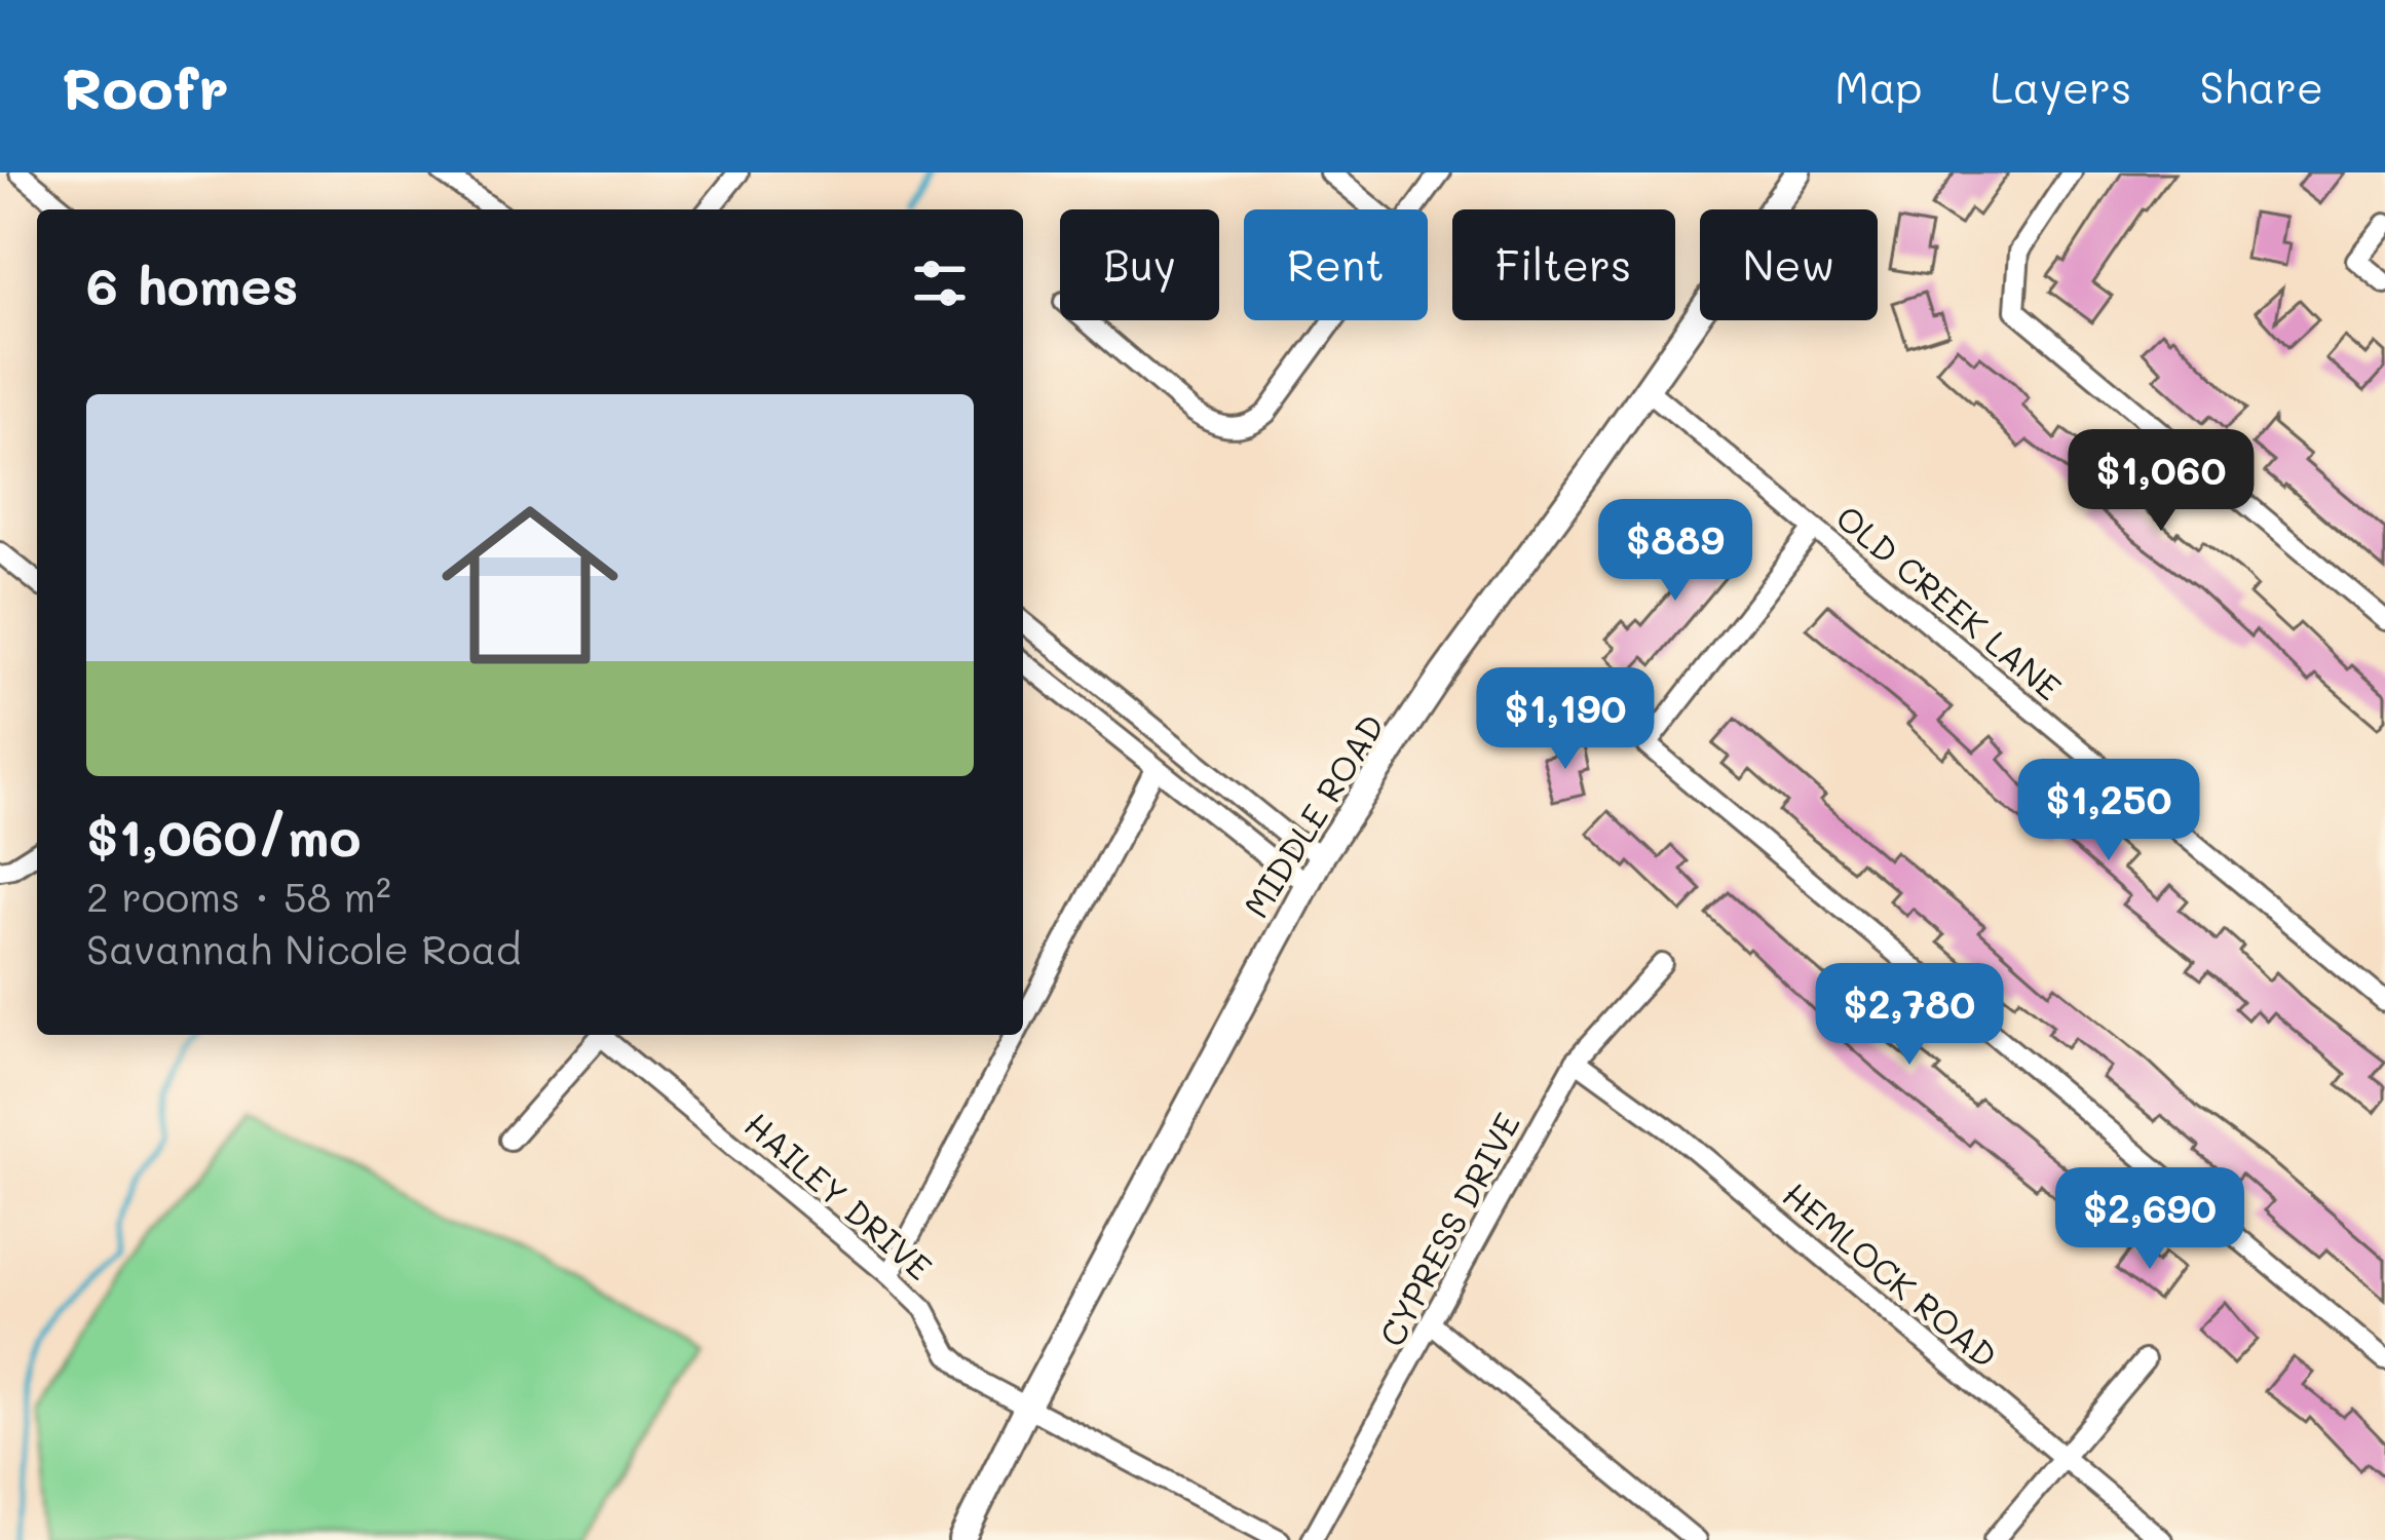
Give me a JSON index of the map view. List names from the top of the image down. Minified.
{"streets":{"main road":["MIDDLE ROAD"],"street":["OLD CREEK LANE","HAILEY DRIVE","CYPRESS DRIVE","HEMLOCK ROAD"]},"crossings":[["OLD CREEK LANE","MIDDLE ROAD"],["MIDDLE ROAD","HAILEY DRIVE"],["CYPRESS DRIVE","HEMLOCK ROAD"]],"page":{"header":"Roofr","nav":["Map","Layers","Share"],"chip":["Buy","Rent","Filters","New"],"heading":"6 homes","list":[{"name":"$1,060/mo","note":"2 rooms · 58 m² · Savannah Nicole Road"}],"price":["$1,060","$889","$1,190","$1,250","$2,780","$2,690"]}}
